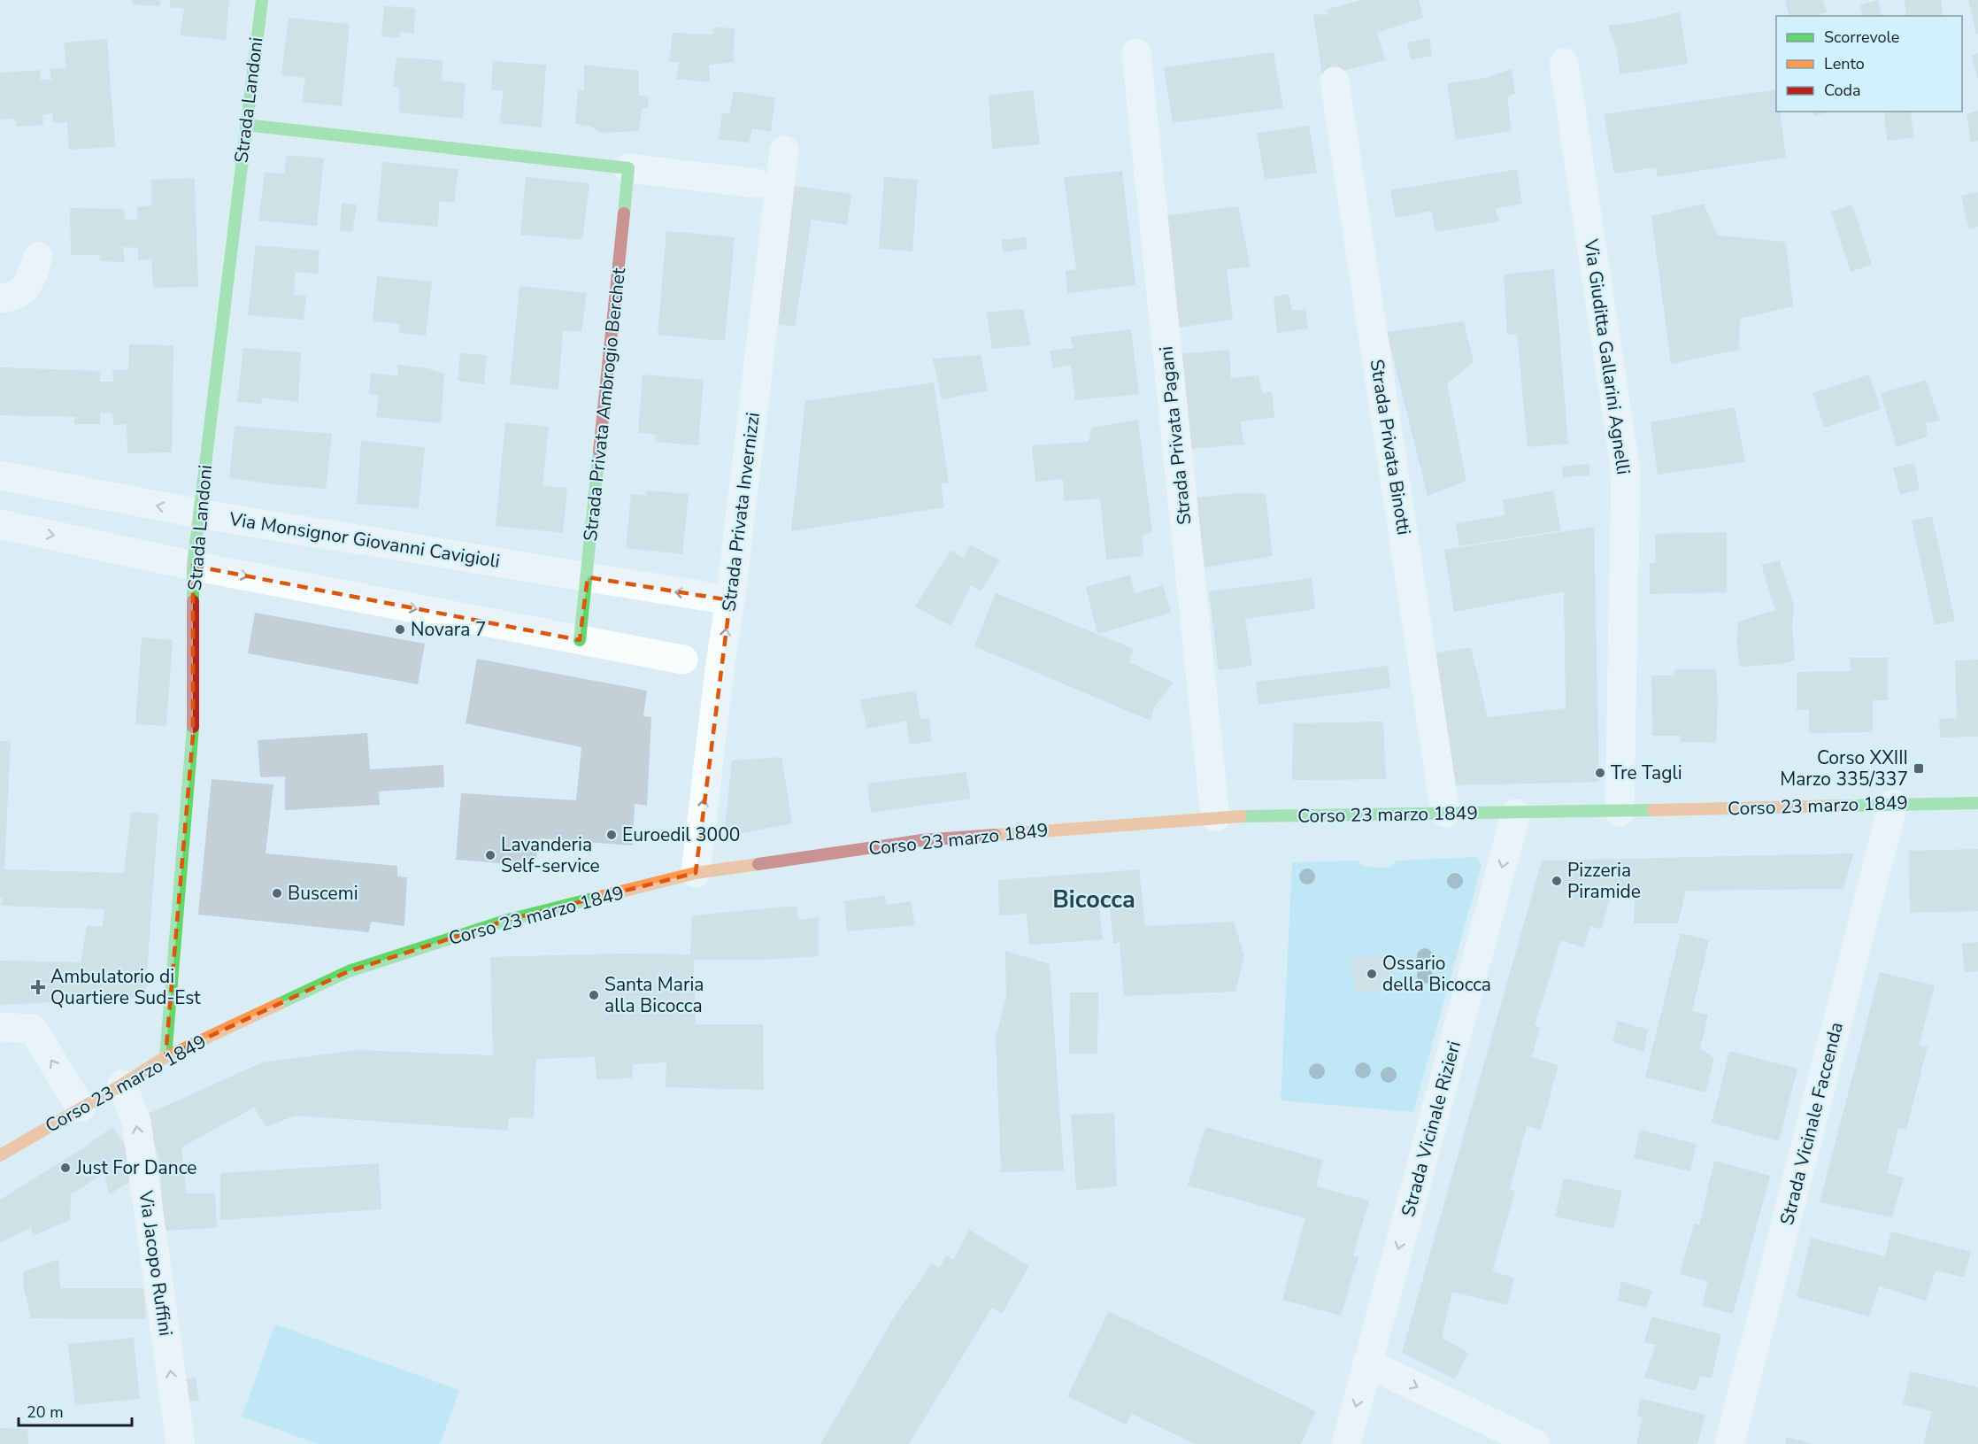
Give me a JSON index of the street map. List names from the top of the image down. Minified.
{"streets":{"main road":["Strada Landoni","Strada Privata Ambrogio Berchet","Corso 23 marzo 1849"],"street":["Via Giuditta Gallarini Agnelli","Strada Privata Pagani","Strada Privata Binotti","Strada Privata Invernizzi","Via Monsignor Giovanni Cavigioli","Strada Vicinale Faccenda","Strada Vicinale Rizieri","Via Jacopo Ruffini"]},"crossings":[["Strada Landoni","Via Monsignor Giovanni Cavigioli"],["Strada Landoni","Corso 23 marzo 1849"],["Via Giuditta Gallarini Agnelli","Corso 23 marzo 1849"],["Strada Privata Ambrogio Berchet","Via Monsignor Giovanni Cavigioli"],["Strada Privata Pagani","Corso 23 marzo 1849"],["Strada Privata Binotti","Corso 23 marzo 1849"],["Strada Privata Invernizzi","Via Monsignor Giovanni Cavigioli"],["Strada Privata Invernizzi","Corso 23 marzo 1849"],["Corso 23 marzo 1849","Strada Vicinale Faccenda"],["Corso 23 marzo 1849","Strada Vicinale Rizieri"],["Corso 23 marzo 1849","Via Jacopo Ruffini"]],"one_way":["Strada Privata Invernizzi","Strada Vicinale Rizieri","Via Jacopo Ruffini"],"districts":["Bicocca"],"places":{"other":["Novara 7","Tre Tagli","Euroedil 3000","Lavanderia Self-service","Pizzeria Piramide","Buscemi","Ossario della Bicocca","Santa Maria alla Bicocca","Just For Dance"],"transit":["Corso XXIII Marzo 335/337"],"health":["Ambulatorio di Quartiere Sud-Est"]},"legend":["Scorrevole","Lento","Coda"],"scale_bar":"20 m"}
